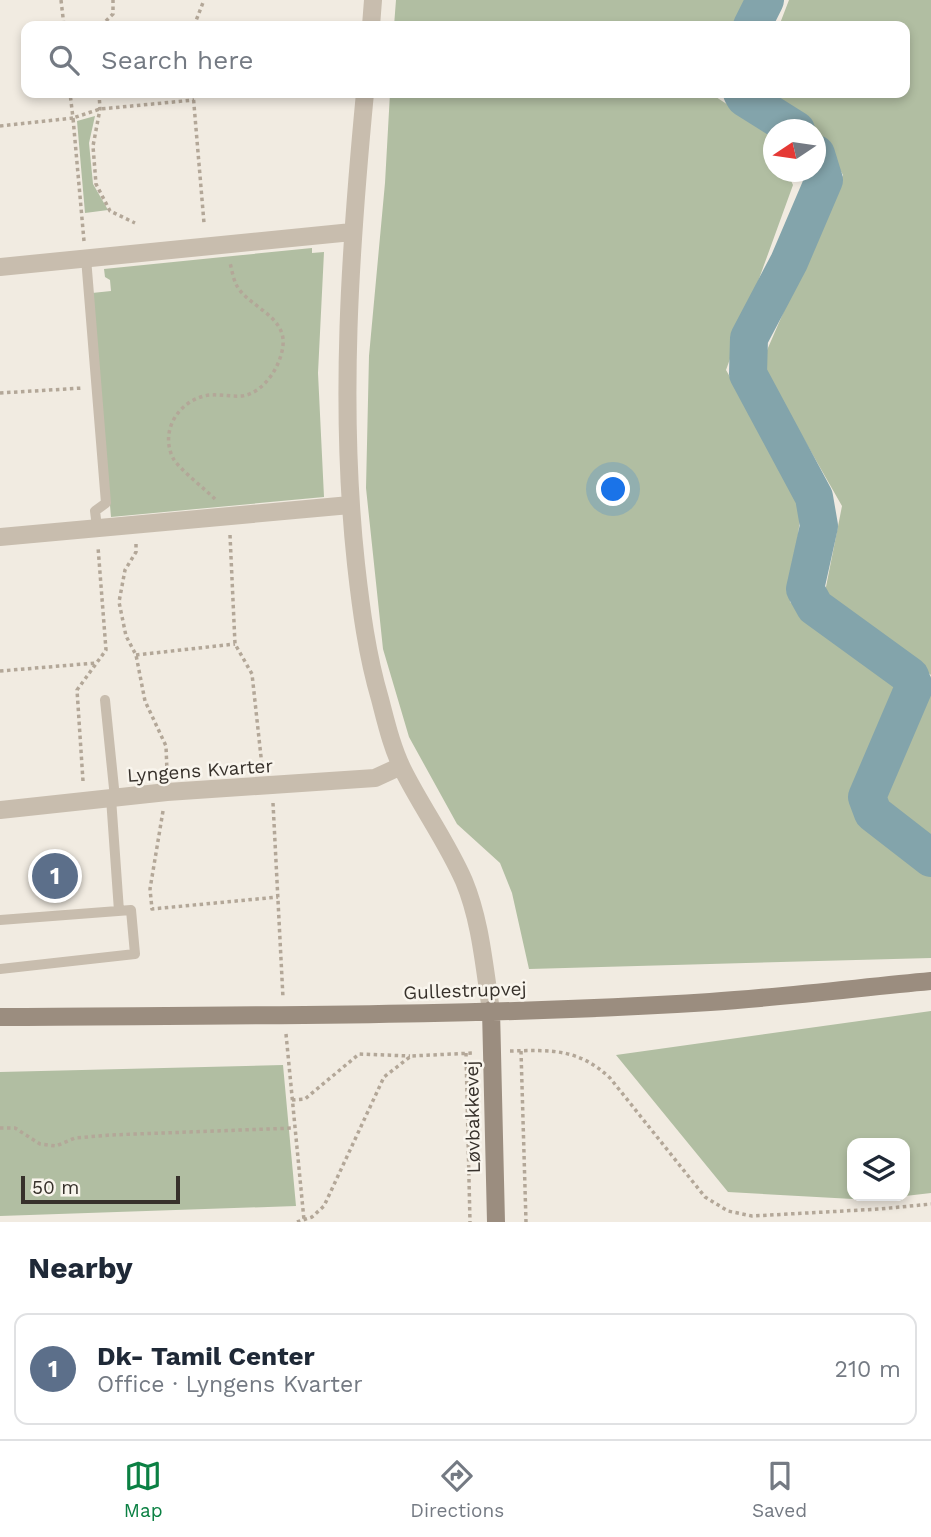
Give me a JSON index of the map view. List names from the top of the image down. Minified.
{"streets":{"street":["Lyngens Kvarter","Gullestrupvej","Løvbakkevej"]},"crossings":[["Gullestrupvej","Løvbakkevej"]],"scale_bar":"50 m","north":"left","page":{"search":"Search here","pins":"1","scale":"50 m","heading":"Nearby","list":[{"mark":"1","name":"Dk- Tamil Center","note":"Office · Lyngens Kvarter","value":"210 m"}],"nav":["Map","Directions","Saved"]}}
